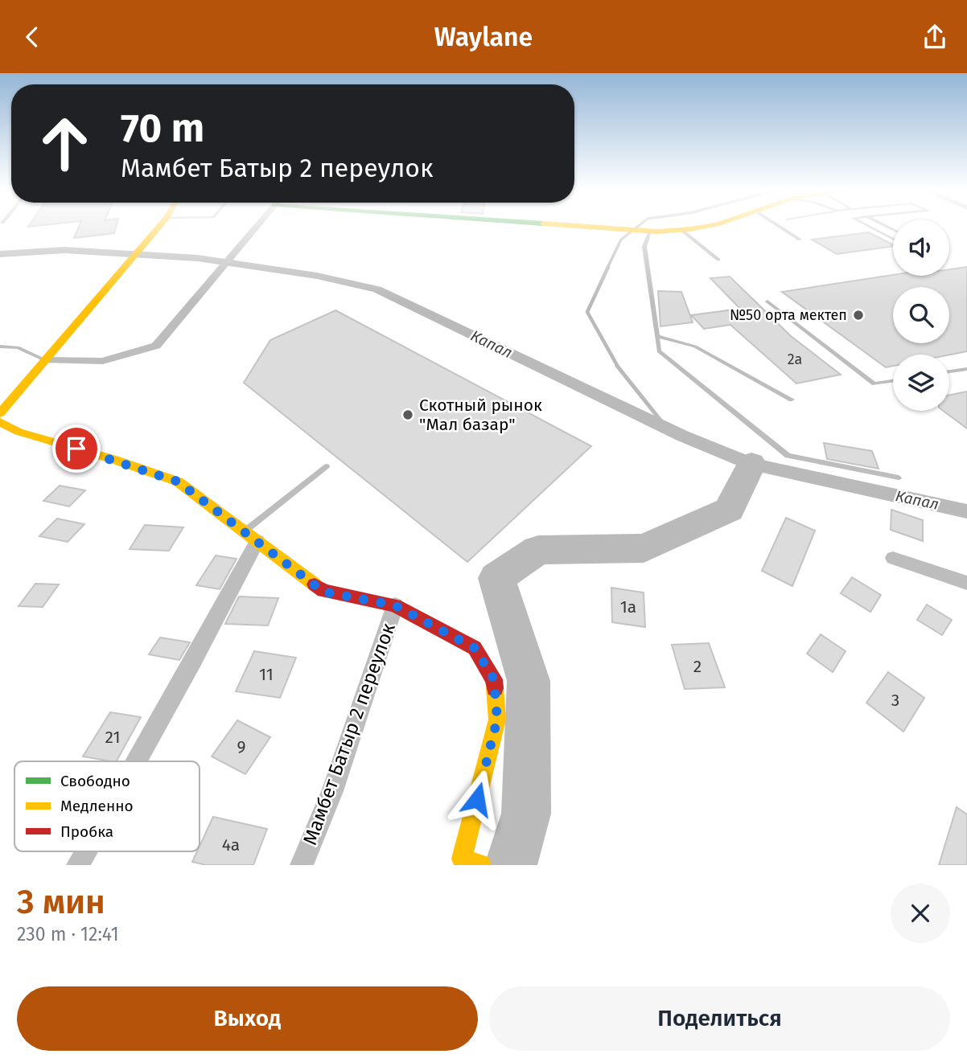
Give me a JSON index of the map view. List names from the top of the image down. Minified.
{"streets":{"street":["Мамбет Батыр 2 переулок"]},"water":["Капал"],"places":["№50 орта мектеп","Скотный рынок \"Мал базар\""],"house_numbers":["2а","1а","2","11","3","21","9","4а"],"legend":["Свободно","Медленно","Пробка"],"page":{"header":"Waylane","turn":["70 m","Мамбет Батыр 2 переулок"],"heading":["3 мин","230 m · 12:41"],"buttons":["Выход","Поделиться"]}}
